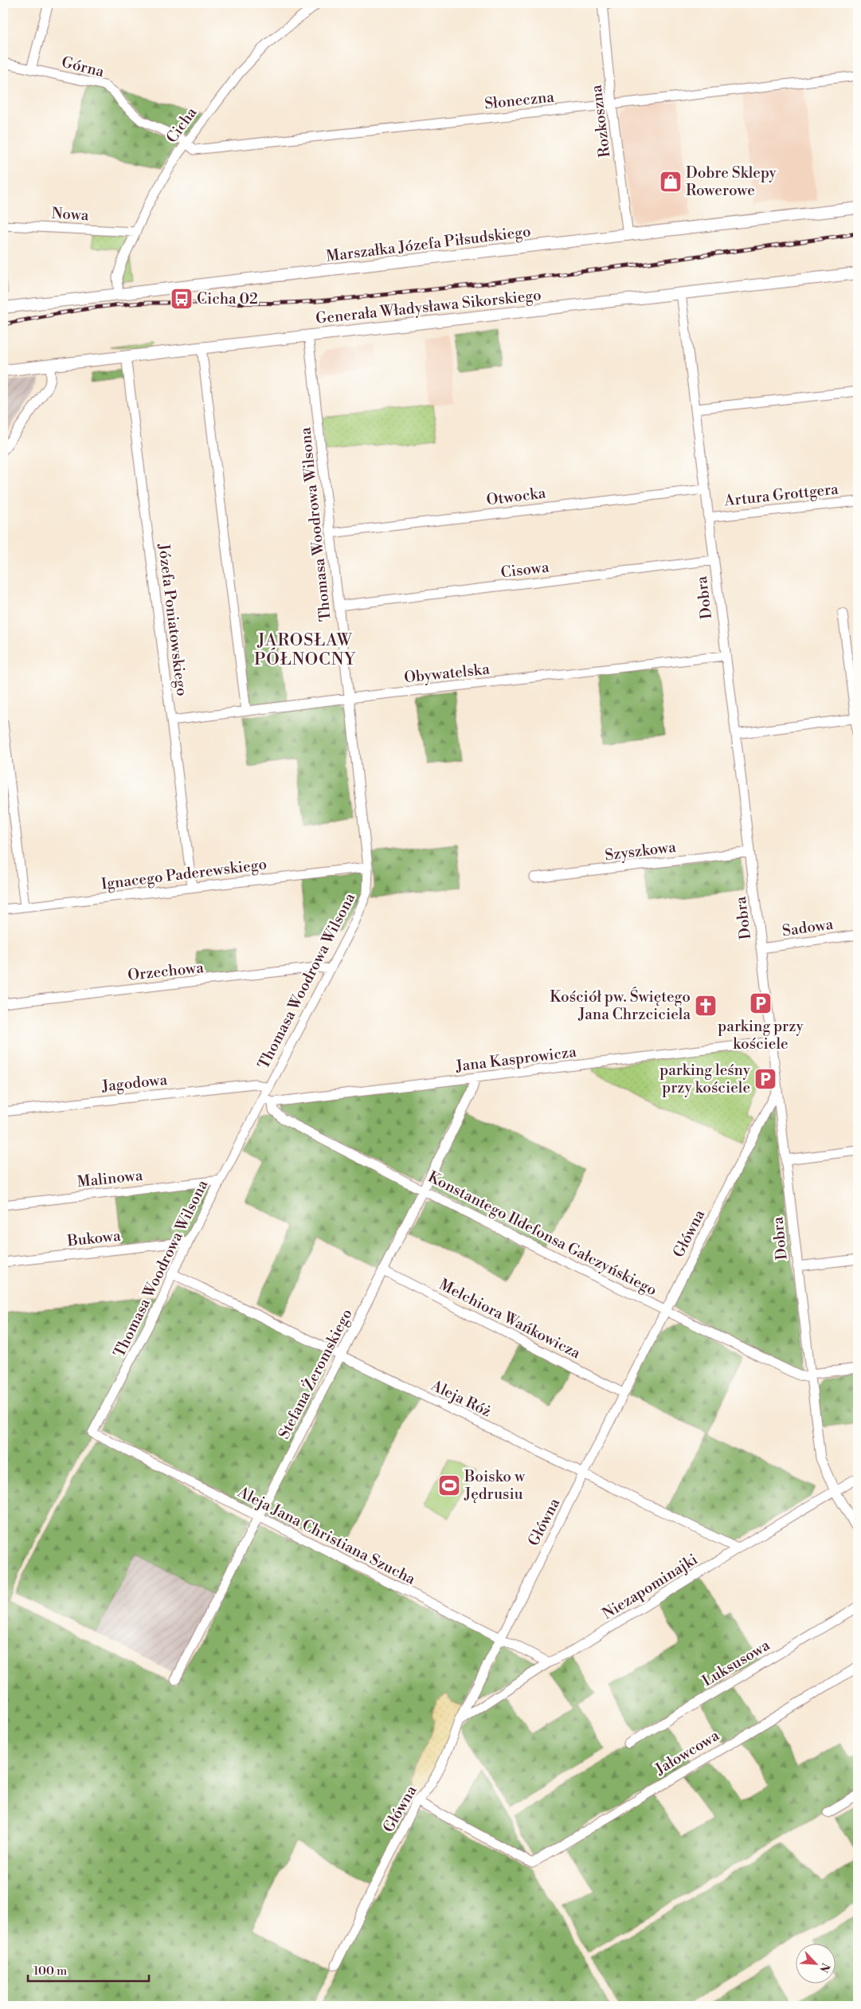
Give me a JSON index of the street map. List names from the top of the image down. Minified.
{"streets":{"main road":["Marszałka Józefa Piłsudskiego","Generała Władysława Sikorskiego"],"street":["Górna","Słoneczna","Rozkoszna","Cicha","Nowa","Artura Grottgera","Otwocka","Thomasa Woodrowa Wilsona","Cisowa","Dobra","Józefa Poniatowskiego","Obywatelska","Szyszkowa","Ignacego Paderewskiego","Sadowa","Orzechowa","Jana Kasprowicza","Jagodowa","Malinowa","Konstantego Ildefonsa Gałczyńskiego","Główna","Bukowa","Melchiora Wańkowicza","Stefana Żeromskiego","Aleja Róż","Aleja Jana Christiana Szucha","Niezapominajki","Luksusowa","Jałowcowa"]},"crossings":[["Górna","Słoneczna"],["Górna","Cicha"],["Słoneczna","Rozkoszna"],["Słoneczna","Cicha"],["Rozkoszna","Marszałka Józefa Piłsudskiego"],["Cicha","Nowa"],["Cicha","Marszałka Józefa Piłsudskiego"],["Generała Władysława Sikorskiego","Thomasa Woodrowa Wilsona"],["Generała Władysława Sikorskiego","Dobra"],["Generała Władysława Sikorskiego","Józefa Poniatowskiego"],["Artura Grottgera","Dobra"],["Otwocka","Thomasa Woodrowa Wilsona"],["Otwocka","Dobra"],["Thomasa Woodrowa Wilsona","Cisowa"],["Thomasa Woodrowa Wilsona","Obywatelska"],["Thomasa Woodrowa Wilsona","Ignacego Paderewskiego"],["Thomasa Woodrowa Wilsona","Orzechowa"],["Thomasa Woodrowa Wilsona","Jana Kasprowicza"],["Thomasa Woodrowa Wilsona","Jagodowa"],["Thomasa Woodrowa Wilsona","Malinowa"],["Thomasa Woodrowa Wilsona","Konstantego Ildefonsa Gałczyńskiego"],["Thomasa Woodrowa Wilsona","Bukowa"],["Thomasa Woodrowa Wilsona","Aleja Róż"],["Thomasa Woodrowa Wilsona","Aleja Jana Christiana Szucha"],["Cisowa","Dobra"],["Dobra","Obywatelska"],["Dobra","Szyszkowa"],["Dobra","Sadowa"],["Dobra","Jana Kasprowicza"],["Dobra","Konstantego Ildefonsa Gałczyńskiego"],["Dobra","Główna"],["Dobra","Niezapominajki"],["Józefa Poniatowskiego","Obywatelska"],["Józefa Poniatowskiego","Ignacego Paderewskiego"],["Jana Kasprowicza","Konstantego Ildefonsa Gałczyńskiego"],["Jana Kasprowicza","Stefana Żeromskiego"],["Konstantego Ildefonsa Gałczyńskiego","Główna"],["Konstantego Ildefonsa Gałczyńskiego","Stefana Żeromskiego"],["Główna","Melchiora Wańkowicza"],["Główna","Aleja Róż"],["Główna","Aleja Jana Christiana Szucha"],["Główna","Niezapominajki"],["Główna","Jałowcowa"],["Melchiora Wańkowicza","Stefana Żeromskiego"],["Stefana Żeromskiego","Aleja Róż"],["Stefana Żeromskiego","Aleja Jana Christiana Szucha"],["Aleja Róż","Niezapominajki"],["Aleja Jana Christiana Szucha","Niezapominajki"]],"districts":["JAROSŁAW PÓŁNOCNY"],"places":{"shop":["Dobre Sklepy Rowerowe"],"bus stop":["Cicha 02"],"parking":["parking przy kościele","parking leśny przy kościele"],"church":["Kościół pw. Świętego Jana Chrzciciela"],"sports":["Boisko w Jędrusiu"]},"scale_bar":"100 m","north":"bottom right"}
